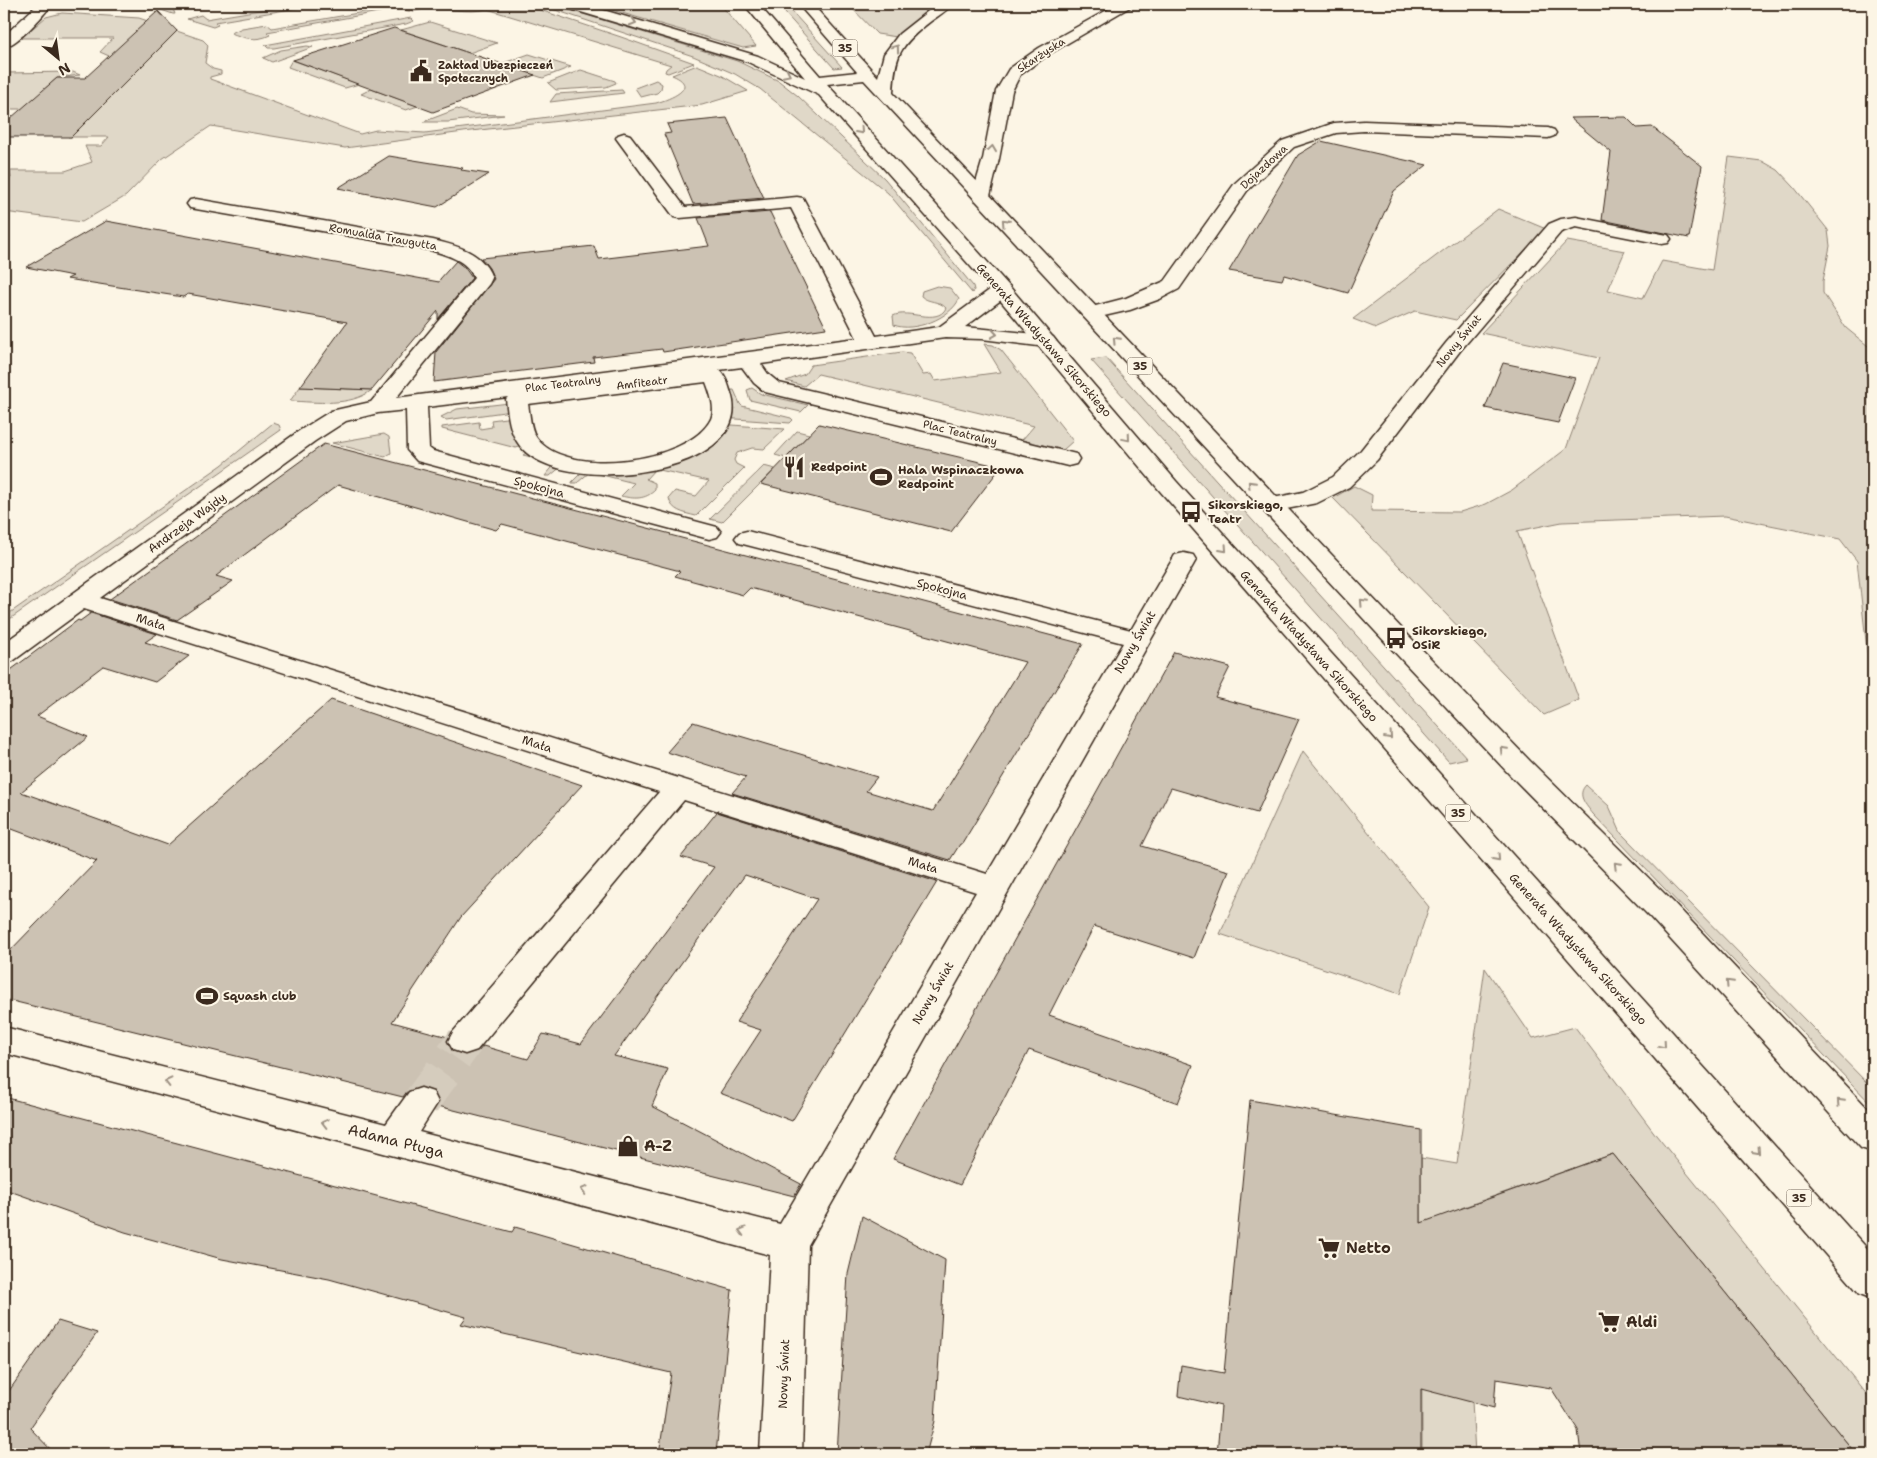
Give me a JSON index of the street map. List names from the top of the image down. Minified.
{"streets":{"street":["35","Skarżyska","Dojazdowa","Romualda Traugutta","Generała Władysława Sikorskiego","Nowy Świat","Amfiteatr","Plac Teatralny","Spokojna","Andrzeja Wajdy","Mała","Adama Pługa"]},"crossings":[["35","Skarżyska"],["35","Dojazdowa"],["35","Nowy Świat"],["Romualda Traugutta","Plac Teatralny"],["Romualda Traugutta","Andrzeja Wajdy"],["Generała Władysława Sikorskiego","Plac Teatralny"],["Nowy Świat","Spokojna"],["Nowy Świat","Mała"],["Nowy Świat","Adama Pługa"],["Plac Teatralny","Spokojna"],["Plac Teatralny","Andrzeja Wajdy"],["Andrzeja Wajdy","Mała"]],"one_way":["Adama Pługa"],"places":{"public building":["Zakład Ubezpieczeń Społecznych"],"restaurant":["Redpoint"],"sports":["Hala Wspinaczkowa Redpoint","Squash club"],"bus stop":["Sikorskiego, Teatr","Sikorskiego, OSiR"],"shop":["A-Z"],"supermarket":["Netto","Aldi"]},"north":"bottom right"}
